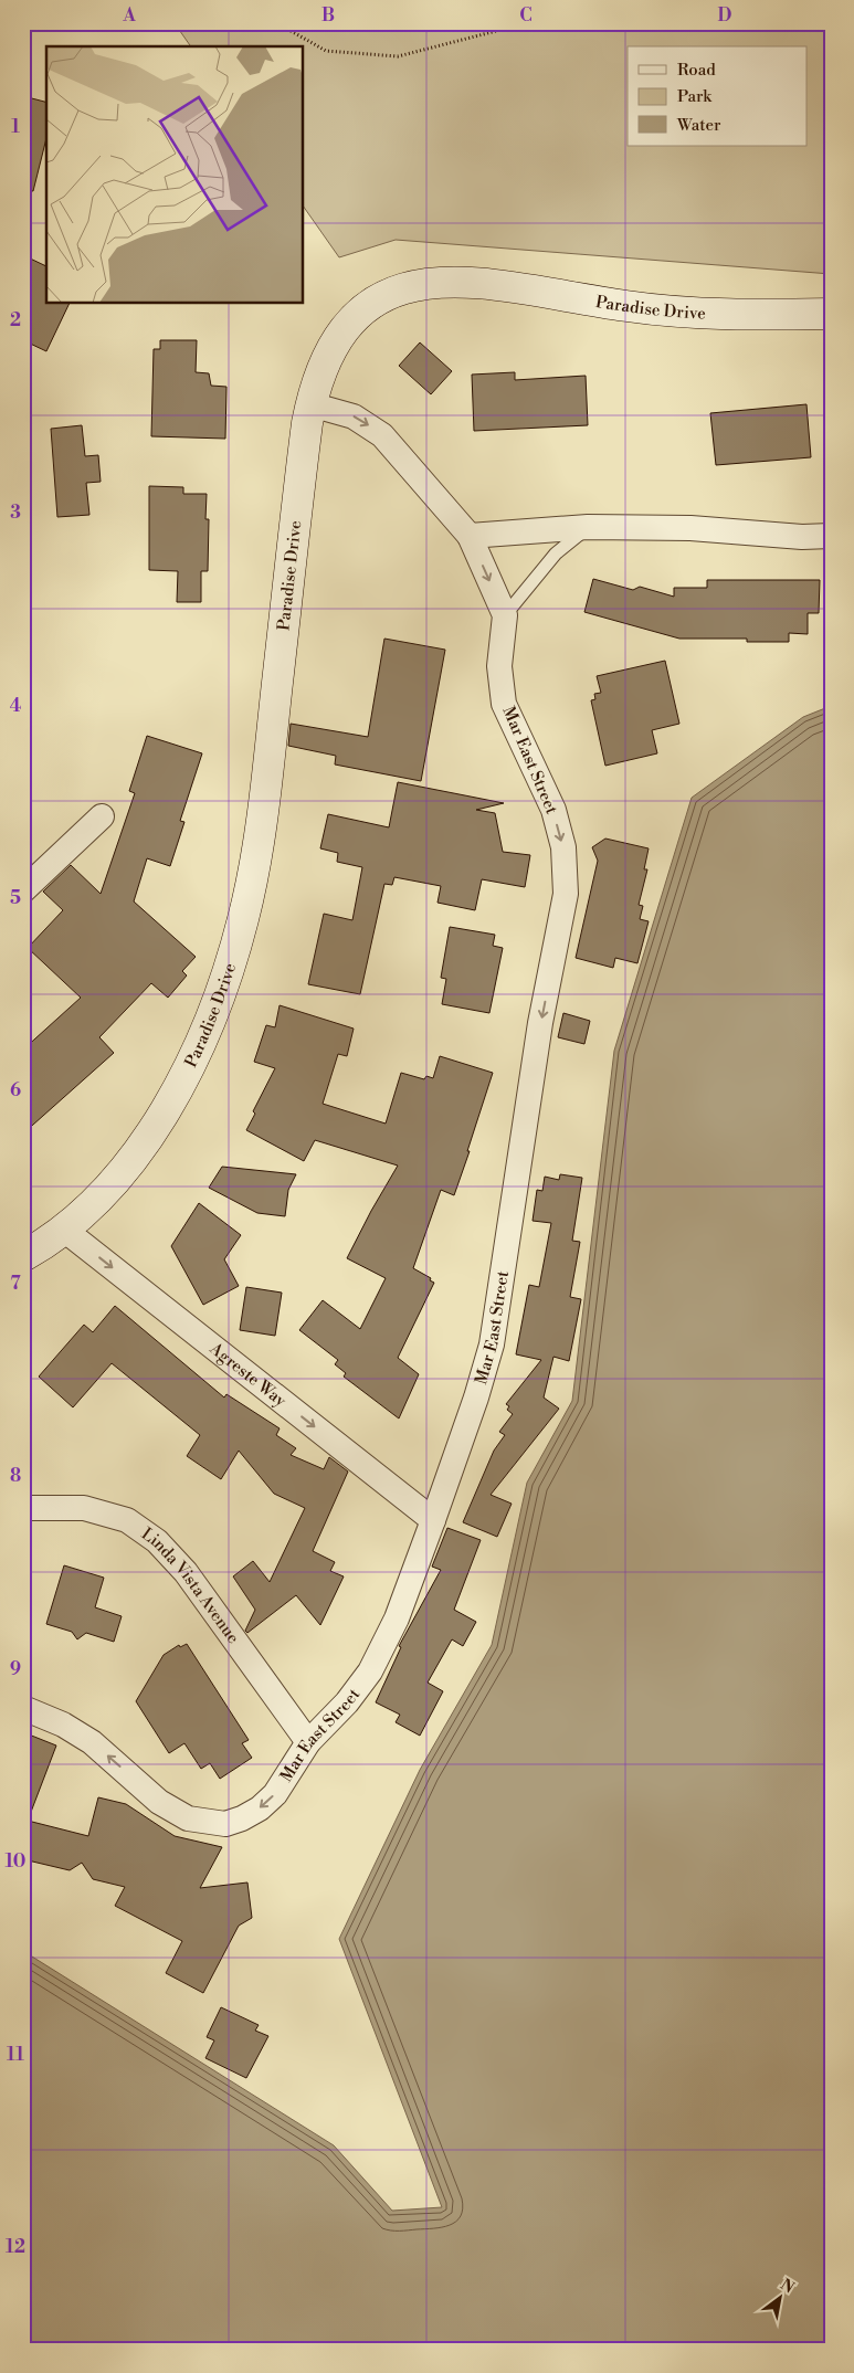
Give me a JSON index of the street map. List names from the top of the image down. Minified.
{"streets":{"street":["Paradise Drive","Mar East Street","Agreste Way","Linda Vista Avenue"]},"crossings":[["Paradise Drive","Agreste Way"],["Mar East Street","Agreste Way"],["Mar East Street","Linda Vista Avenue"]],"one_way":["Agreste Way"],"legend":["Road","Park","Water"],"north":"top right","grid":{"columns":["A","B","C","D"],"rows":["1","2","3","4","5","6","7","8","9","10","11","12"]}}
